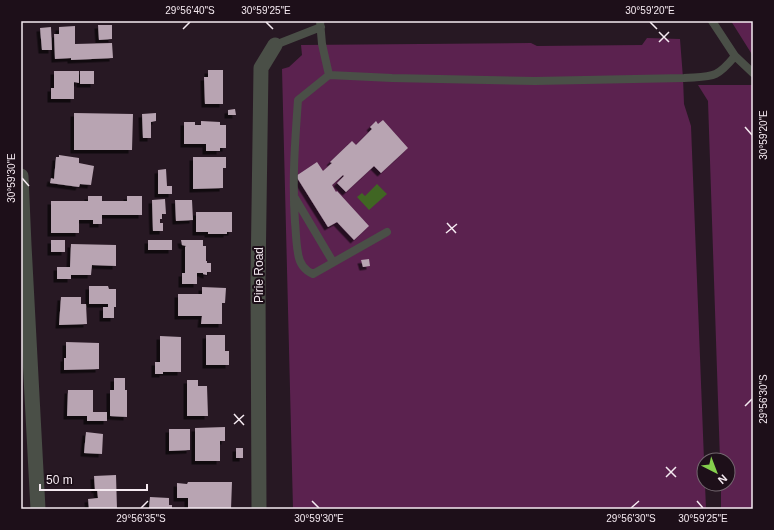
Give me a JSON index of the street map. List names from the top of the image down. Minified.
{"streets":{"street":["Pirie Road"]},"scale_bar":"50 m","north":"bottom right","coordinates":["29°56'40\"S","30°59'25\"E","30°59'20\"E","30°59'30\"E","29°56'30\"S","29°56'35\"S"]}
